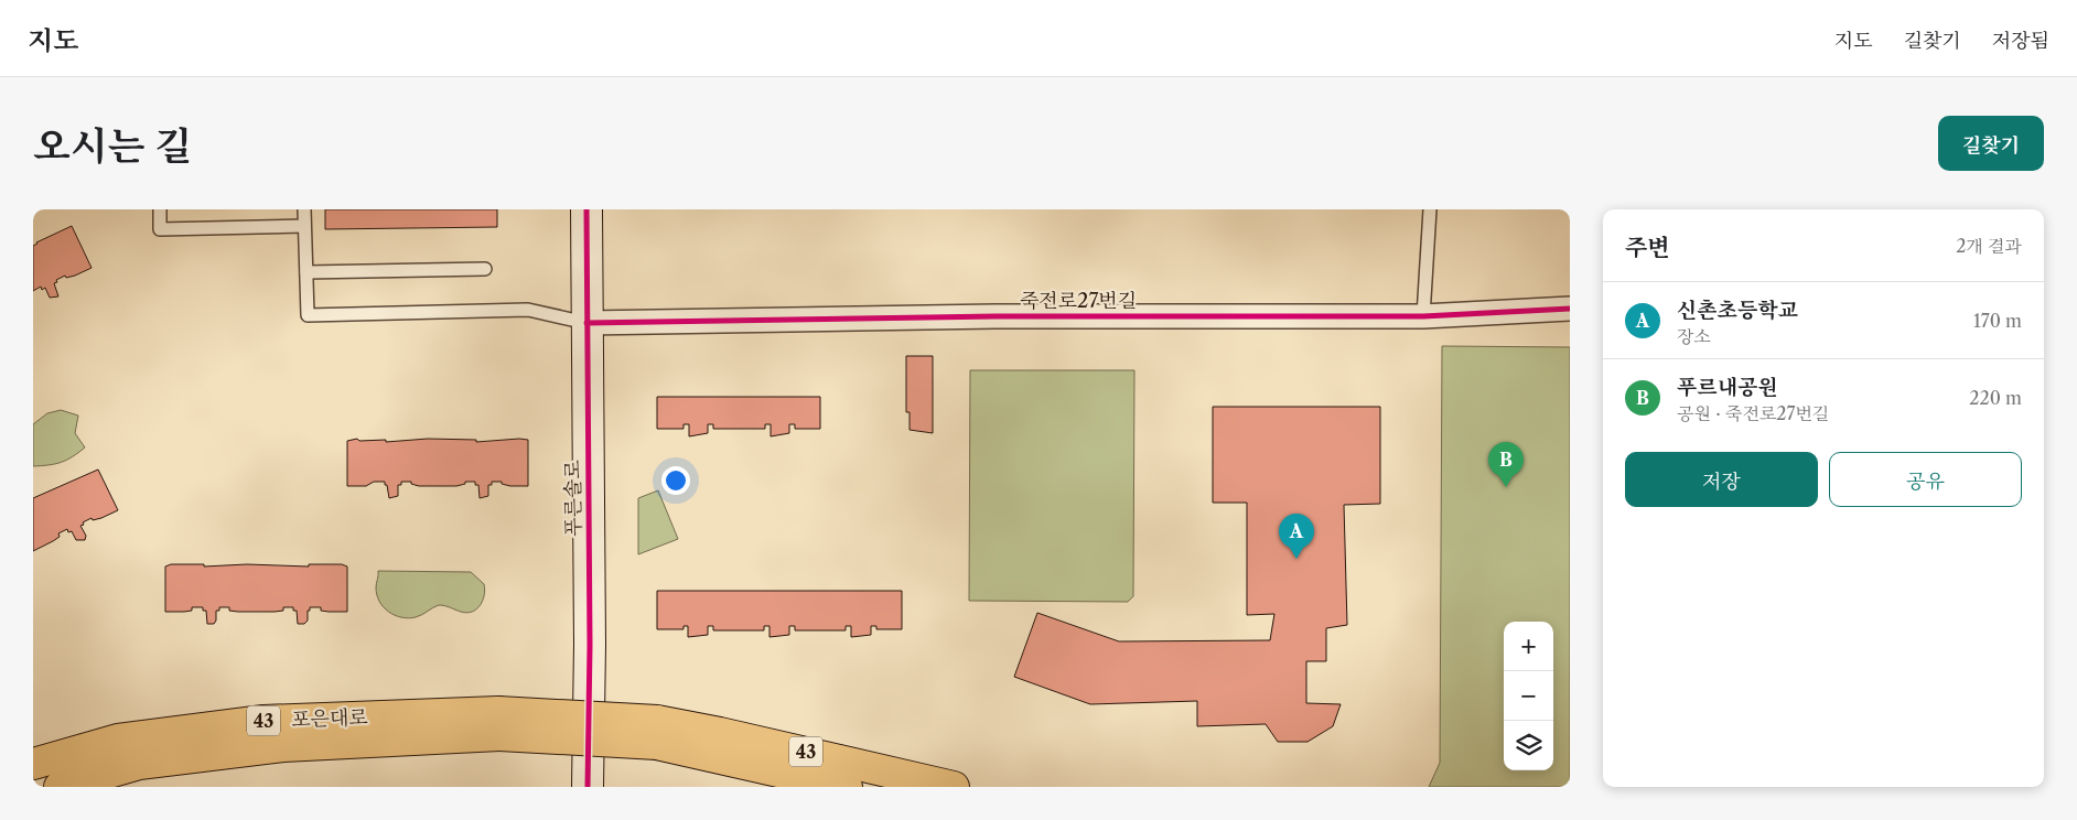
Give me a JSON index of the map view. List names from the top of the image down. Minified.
{"streets":{"highway":["포은대로","43"],"street":["죽전로27번길","푸른솔로"]},"crossings":[["죽전로27번길","푸른솔로"],["포은대로","43"]],"page":{"header":"지도","nav":["지도","길찾기","저장됨"],"title":"오시는 길","buttons":["길찾기",["저장","공유"]],"heading":["주변","2개 결과"],"list":[{"mark":"A","name":"신촌초등학교","note":"장소","value":"170 m"},{"mark":"B","name":"푸르내공원","note":"공원 · 죽전로27번길","value":"220 m"}],"pins":["B","A"],"map_buttons":["+","−"]}}
